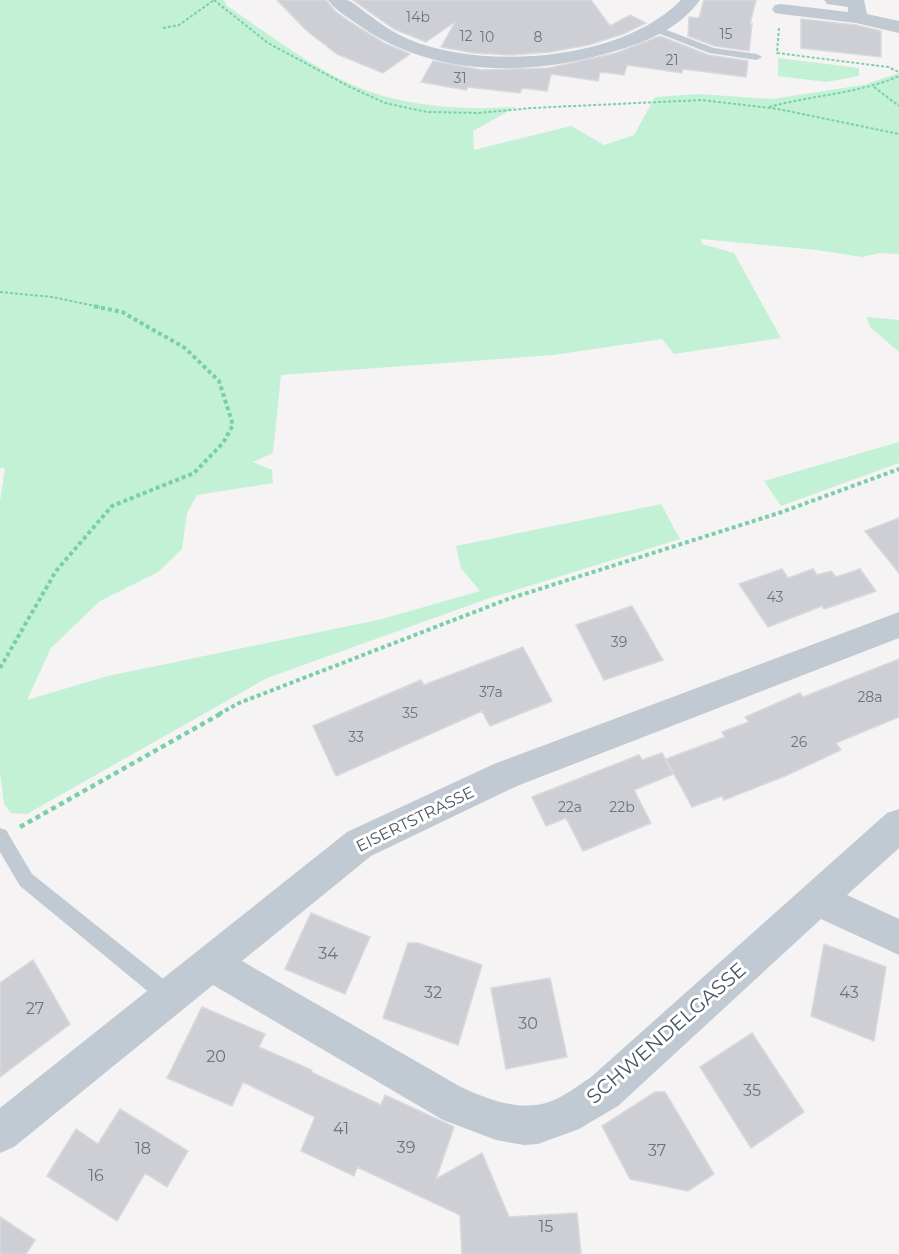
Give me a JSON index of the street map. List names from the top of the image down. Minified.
{"streets":{"street":["EISERTSTRASSE","SCHWENDELGASSE"]},"crossings":[["EISERTSTRASSE","SCHWENDELGASSE"]],"house_numbers":["14b","15","12","10","8","21","31","43","39","37a","28a","35","33","26","22a","22b","34","32","43","27","30","20","35","41","39","18","37","16","15"]}
